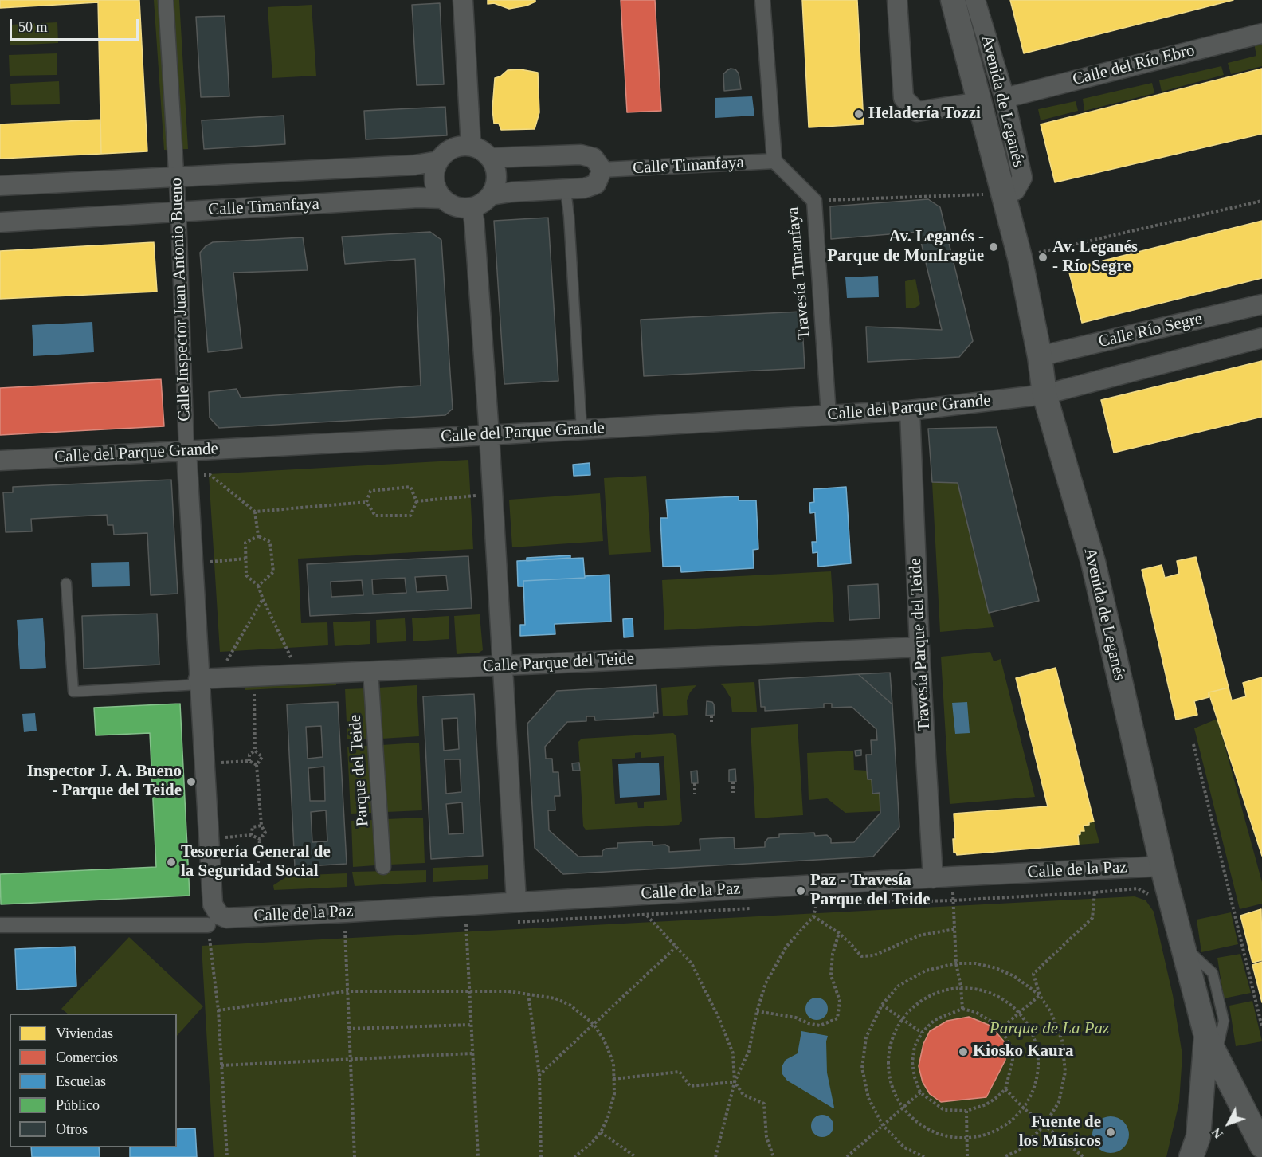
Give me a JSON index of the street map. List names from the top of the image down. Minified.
{"streets":{"street":["Calle del Río Ebro","Avenida de Leganés","Calle Timanfaya","Travesía Timanfaya","Calle Inspector Juan Antonio Bueno","Calle Río Segre","Calle del Parque Grande","Travesía Parque del Teide","Calle Parque del Teide","Parque del Teide","Calle de la Paz"]},"crossings":[["Calle del Río Ebro","Avenida de Leganés"],["Avenida de Leganés","Calle Río Segre"],["Avenida de Leganés","Calle del Parque Grande"],["Avenida de Leganés","Calle de la Paz"],["Calle Timanfaya","Travesía Timanfaya"],["Calle Timanfaya","Calle Inspector Juan Antonio Bueno"],["Travesía Timanfaya","Calle del Parque Grande"],["Calle Inspector Juan Antonio Bueno","Calle del Parque Grande"],["Calle Inspector Juan Antonio Bueno","Calle Parque del Teide"],["Calle Inspector Juan Antonio Bueno","Calle de la Paz"],["Calle Río Segre","Calle del Parque Grande"],["Calle del Parque Grande","Travesía Parque del Teide"],["Travesía Parque del Teide","Calle Parque del Teide"],["Travesía Parque del Teide","Calle de la Paz"],["Calle Parque del Teide","Parque del Teide"]],"parks":["Parque de La Paz"],"places":["Heladería Tozzi","Av. Leganés - Parque de Monfragüe","Av. Leganés - Río Segre","Inspector J. A. Bueno - Parque del Teide","Tesorería General de la Seguridad Social","Paz - Travesía Parque del Teide","Kiosko Kaura","Fuente de los Músicos"],"legend":["Viviendas","Comercios","Escuelas","Público","Otros"],"scale_bar":"50 m","north":"bottom left"}
